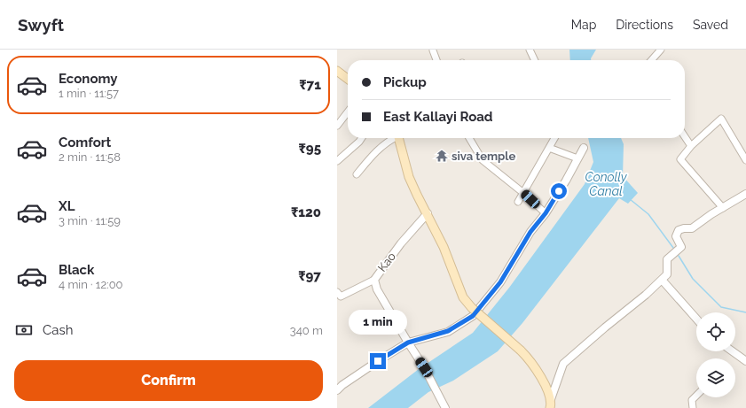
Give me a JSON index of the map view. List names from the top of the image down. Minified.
{"streets":{"street":["Kao"]},"water":["Conolly Canal"],"places":{"temple":["siva temple"]},"page":{"header":"Swyft","nav":["Map","Directions","Saved"],"list":[{"name":"Economy","note":"1 min · 11:57","value":"₹71"},{"name":"Comfort","note":"2 min · 11:58","value":"₹95"},{"name":"XL","note":"3 min · 11:59","value":"₹120"},{"name":"Black","note":"4 min · 12:00","value":"₹97"}],"banner":["Pickup","East Kallayi Road"],"bubble":"1 min","pay":["Cash","340 m"],"buttons":"Confirm"}}
